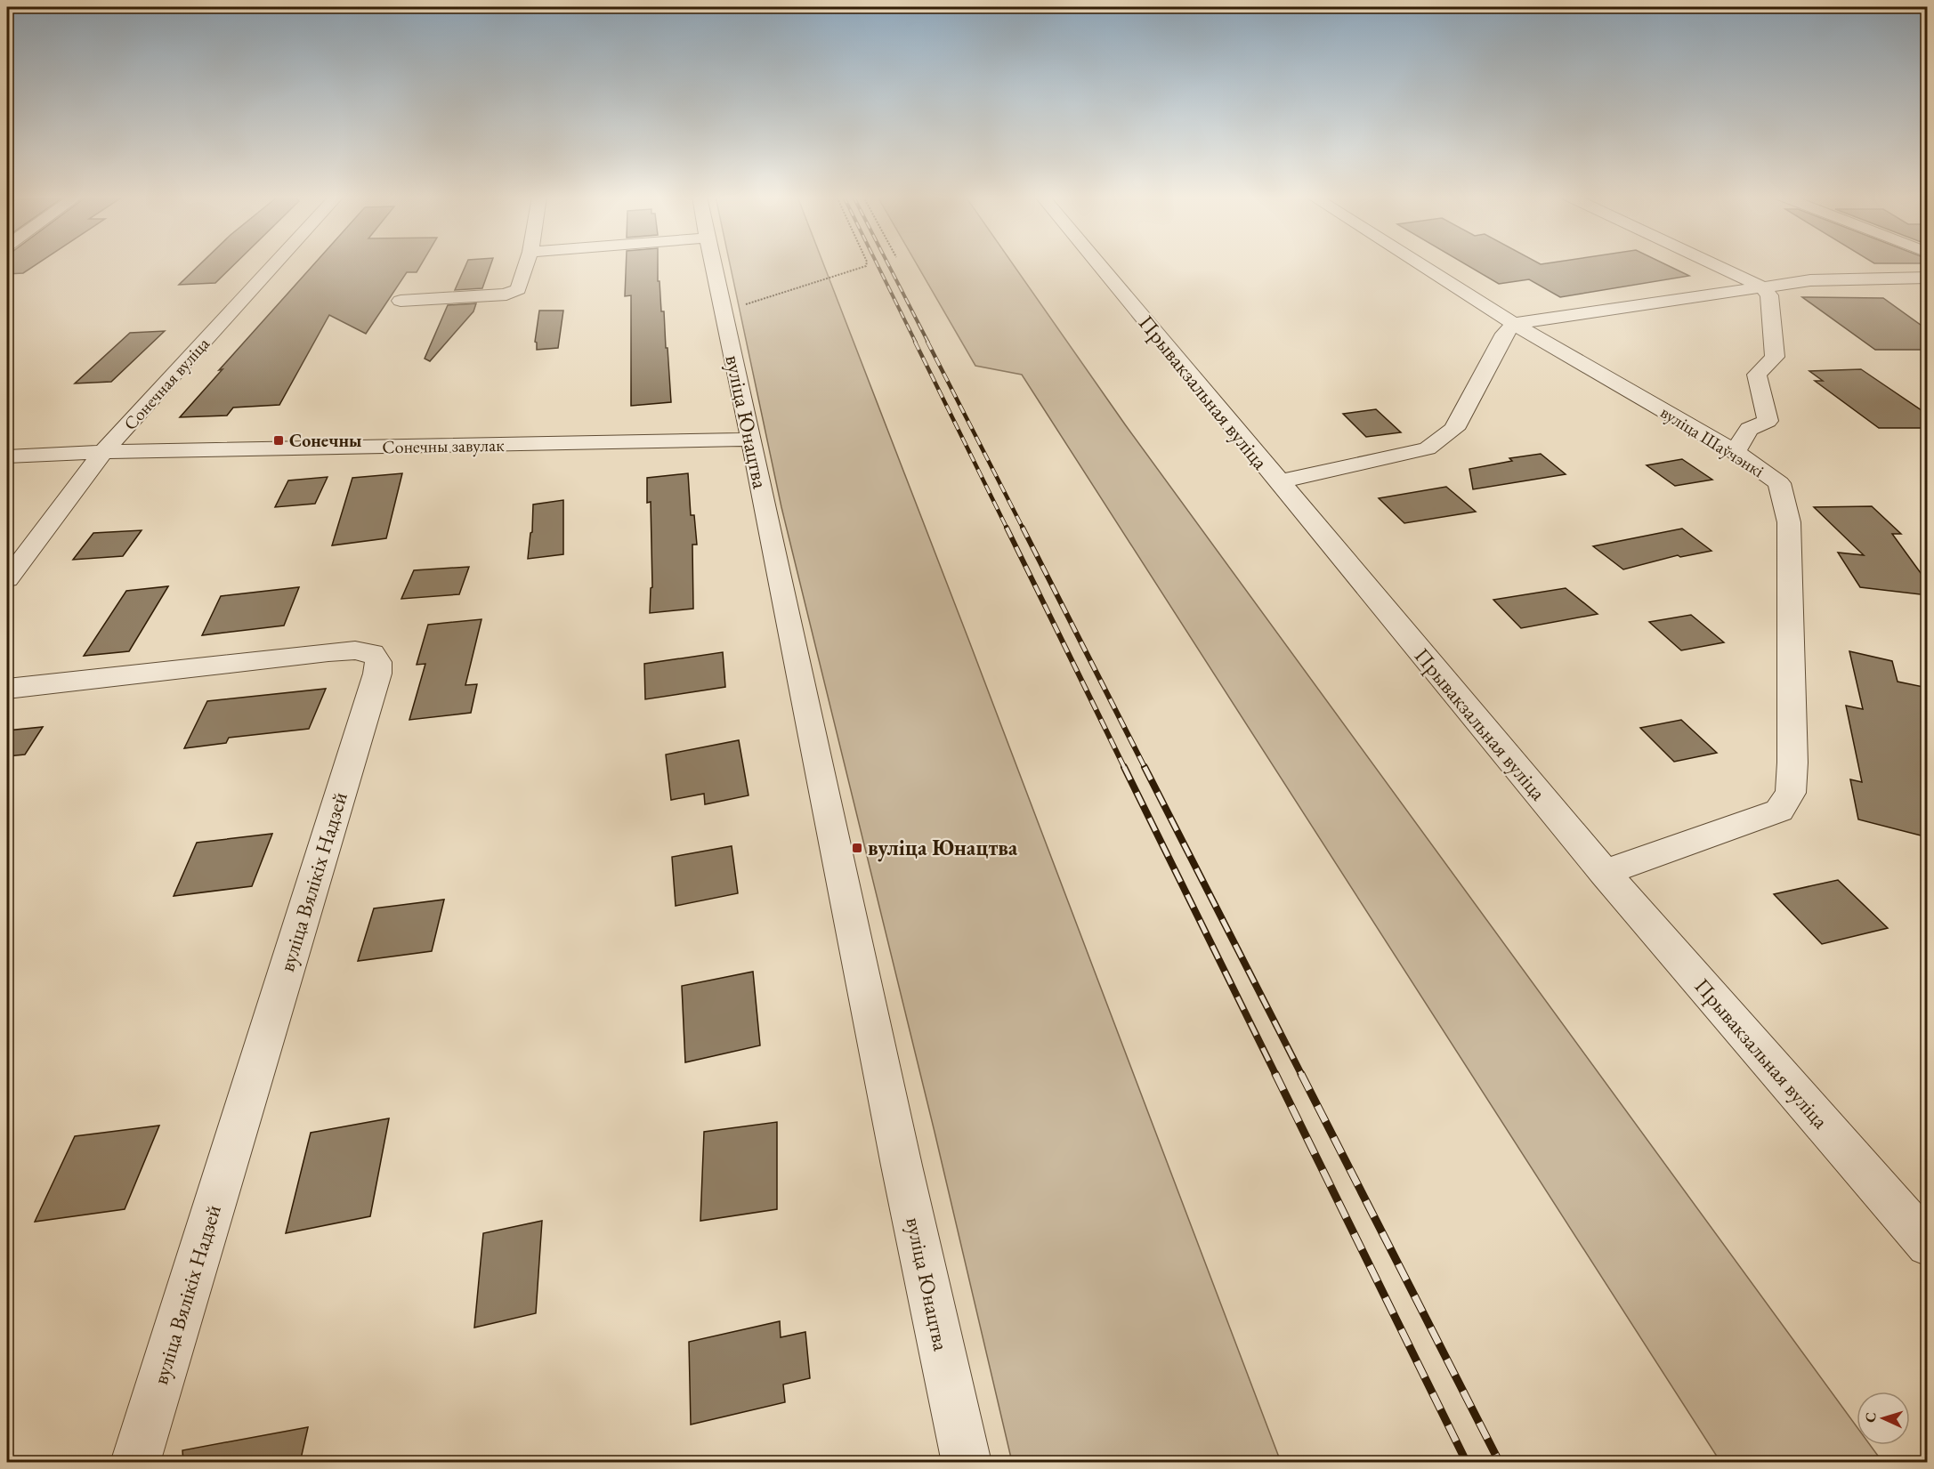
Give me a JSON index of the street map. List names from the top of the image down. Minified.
{"streets":{"street":["Сонечная вуліца","Прывакзальная вуліца","вуліца Юнацтва","вуліца Шаўчэнкі","Сонечны завулак","вуліца Вялікіх Надзей"]},"crossings":[["Сонечная вуліца","Сонечны завулак"],["Прывакзальная вуліца","вуліца Шаўчэнкі"],["вуліца Юнацтва","Сонечны завулак"]],"places":{"transit":["Сонечны","вуліца Юнацтва"]},"north":"left"}
